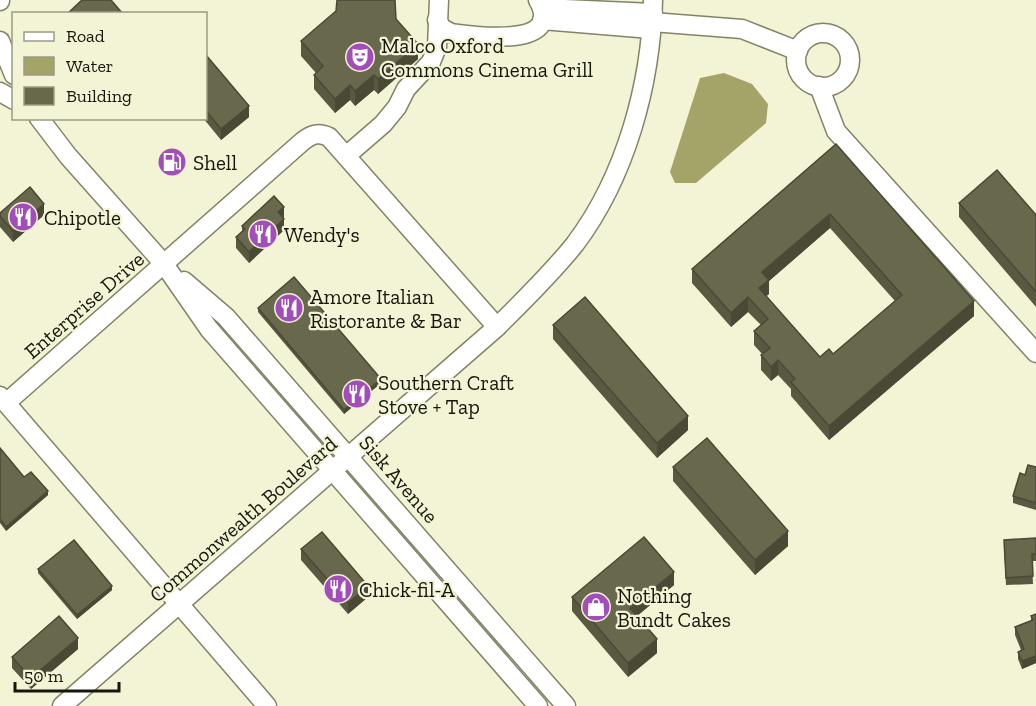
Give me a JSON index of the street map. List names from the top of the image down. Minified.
{"streets":{"street":["Enterprise Drive","Sisk Avenue","Commonwealth Boulevard"]},"crossings":[["Enterprise Drive","Sisk Avenue"],["Enterprise Drive","Commonwealth Boulevard"],["Sisk Avenue","Commonwealth Boulevard"]],"places":{"theatre":["Malco Oxford Commons Cinema Grill"],"fuel station":["Shell"],"restaurant":["Chipotle","Wendy's","Amore Italian Ristorante & Bar","Southern Craft Stove + Tap","Chick-fil-A"],"shop":["Nothing Bundt Cakes"]},"legend":["Road","Water","Building"],"scale_bar":"50 m"}
